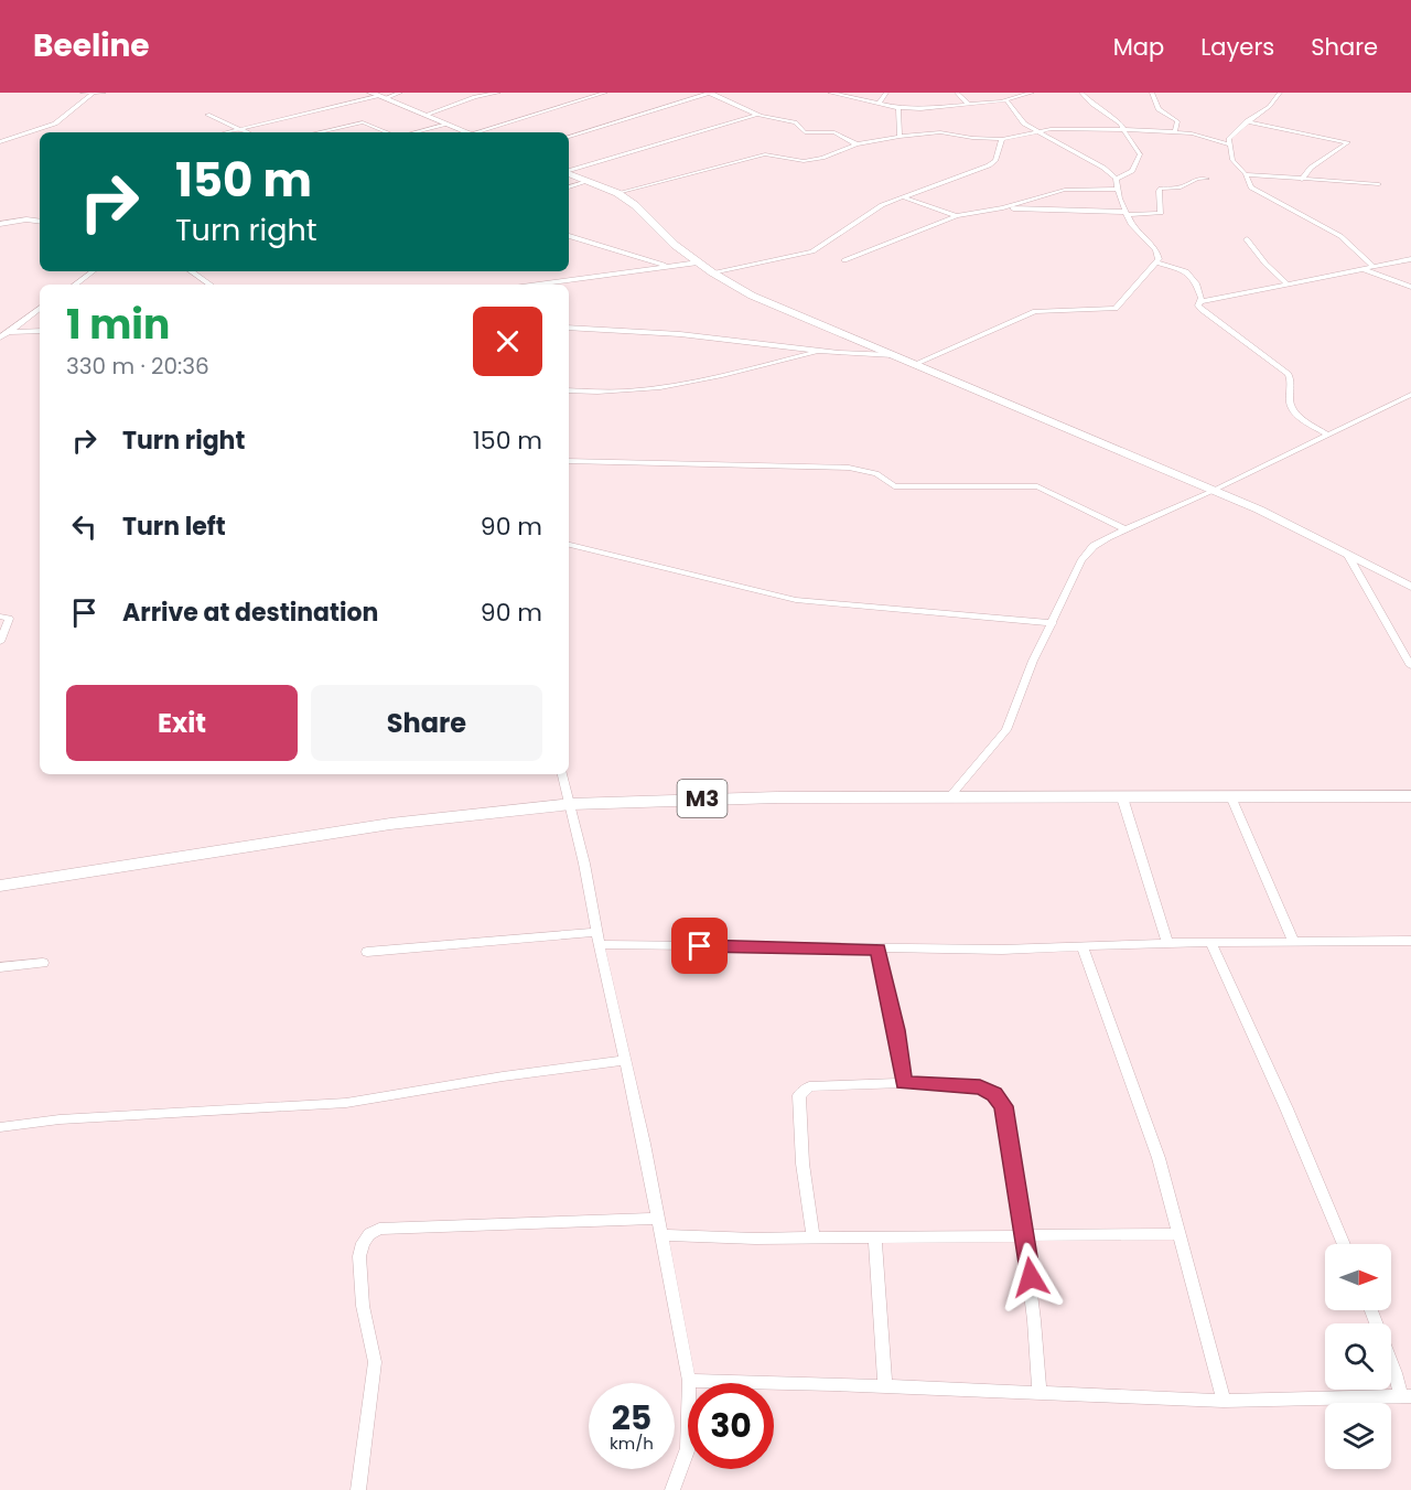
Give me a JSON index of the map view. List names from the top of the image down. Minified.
{"streets":{"main road":["M3"]},"north":"right","page":{"header":"Beeline","nav":["Map","Layers","Share"],"turn":["150 m","Turn right"],"heading":["1 min","330 m · 20:36"],"list":[{"name":"Turn right","value":"150 m"},{"name":"Turn left","value":"90 m"},{"name":"Arrive at destination","value":"90 m"}],"buttons":["Exit","Share"],"speed":"25 km/h","limit":"30"}}
